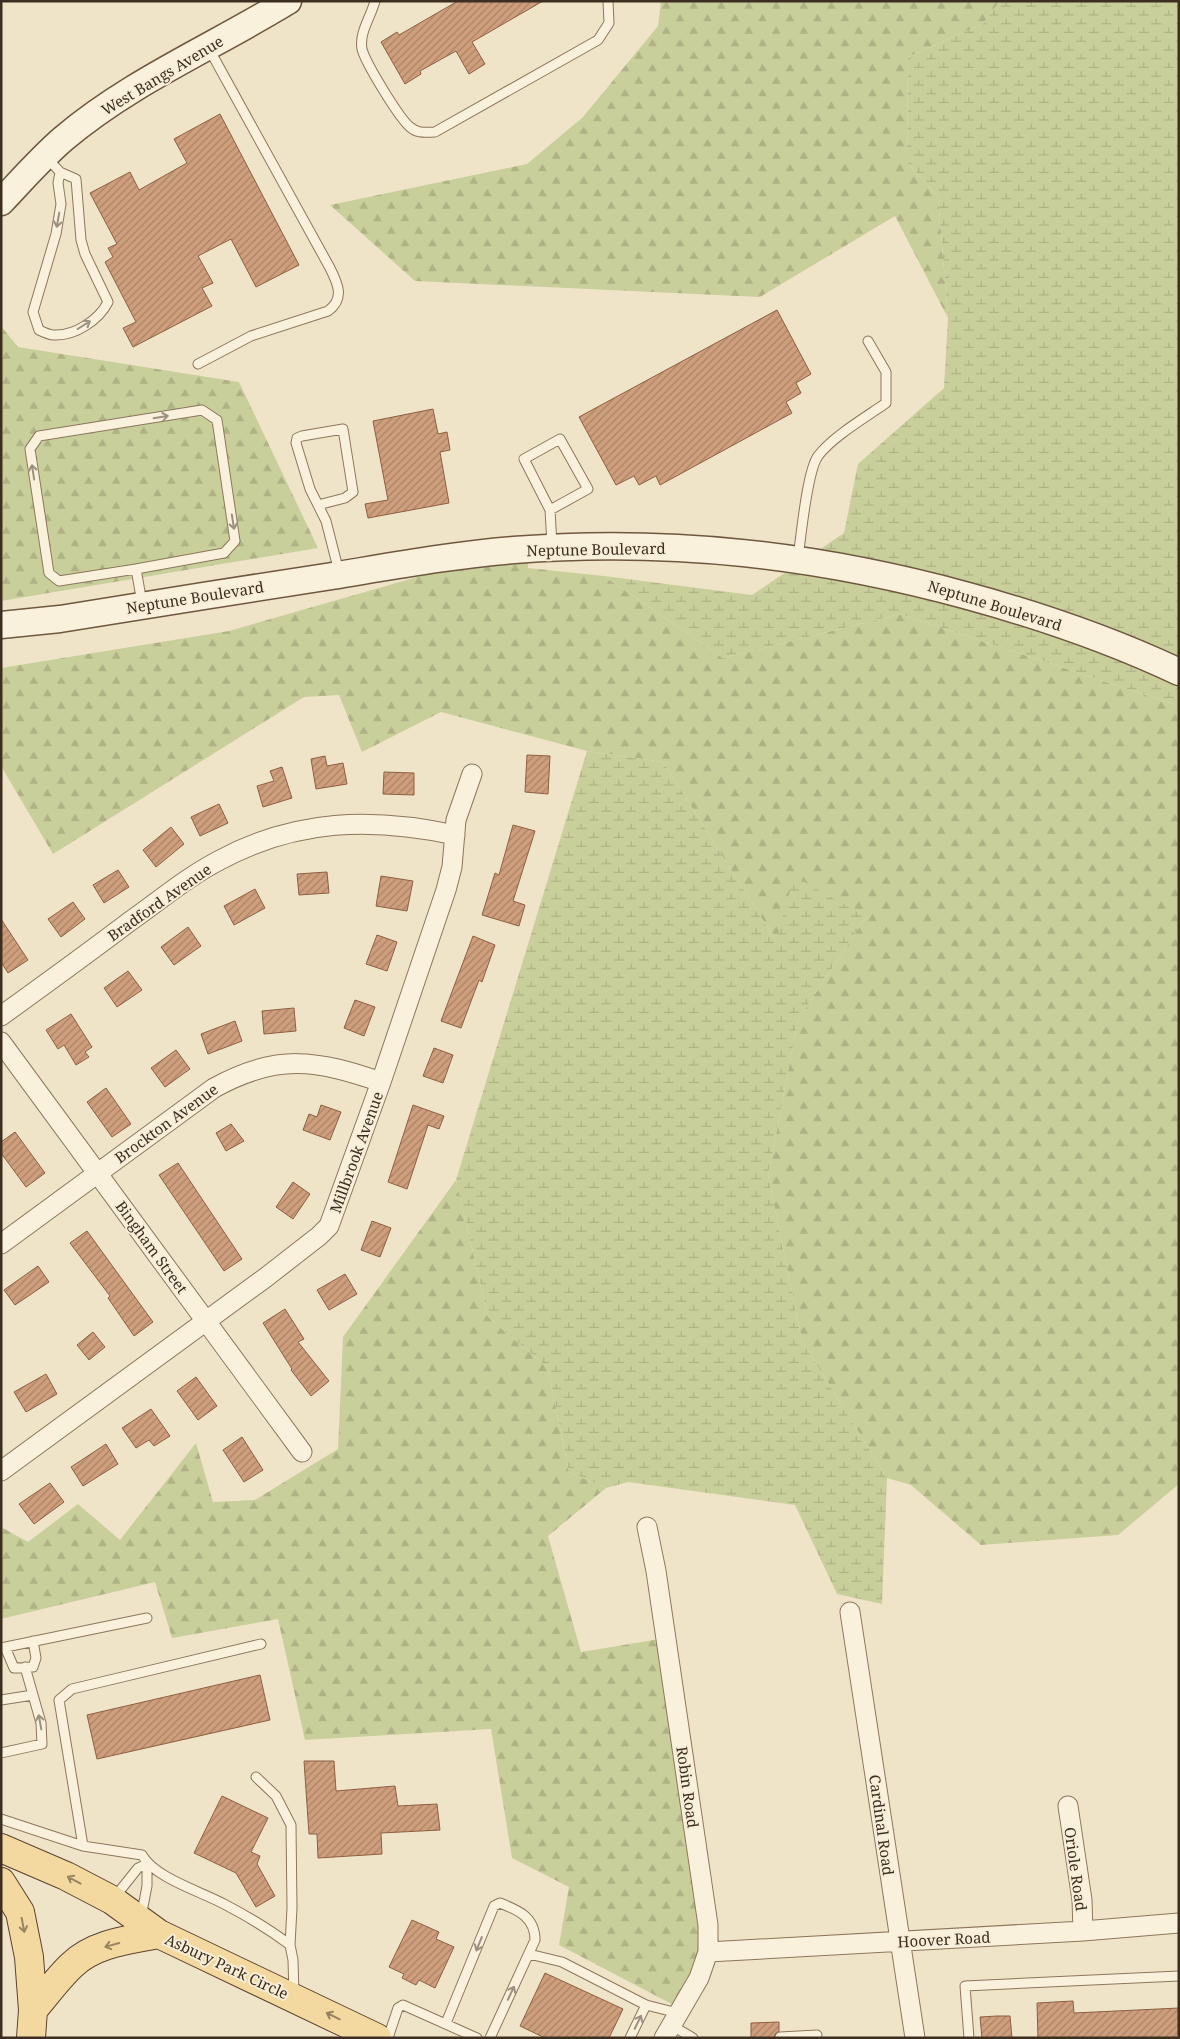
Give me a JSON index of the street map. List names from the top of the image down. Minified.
{"streets":{"main road":["Asbury Park Circle"],"street":["West Bangs Avenue","Neptune Boulevard","Bradford Avenue","Brockton Avenue","Millbrook Avenue","Bingham Street","Robin Road","Cardinal Road","Oriole Road","Hoover Road"]},"crossings":[["Bradford Avenue","Millbrook Avenue"],["Brockton Avenue","Millbrook Avenue"],["Brockton Avenue","Bingham Street"],["Millbrook Avenue","Bingham Street"],["Robin Road","Hoover Road"],["Cardinal Road","Hoover Road"],["Oriole Road","Hoover Road"]],"one_way":["Asbury Park Circle"]}
